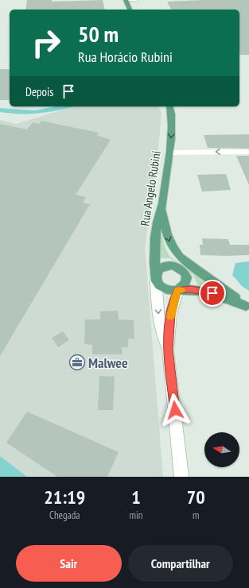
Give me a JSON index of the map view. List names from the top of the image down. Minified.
{"streets":{"main road":["Rua Angelo Rubini"]},"places":{"office":["Malwee"]},"north":"left","page":{"turn":["50 m","Rua Horácio Rubini"],"then":"Depois","eta":["21:19","Chegada","1","min","70","m"],"buttons":["Sair","Compartilhar"]}}
